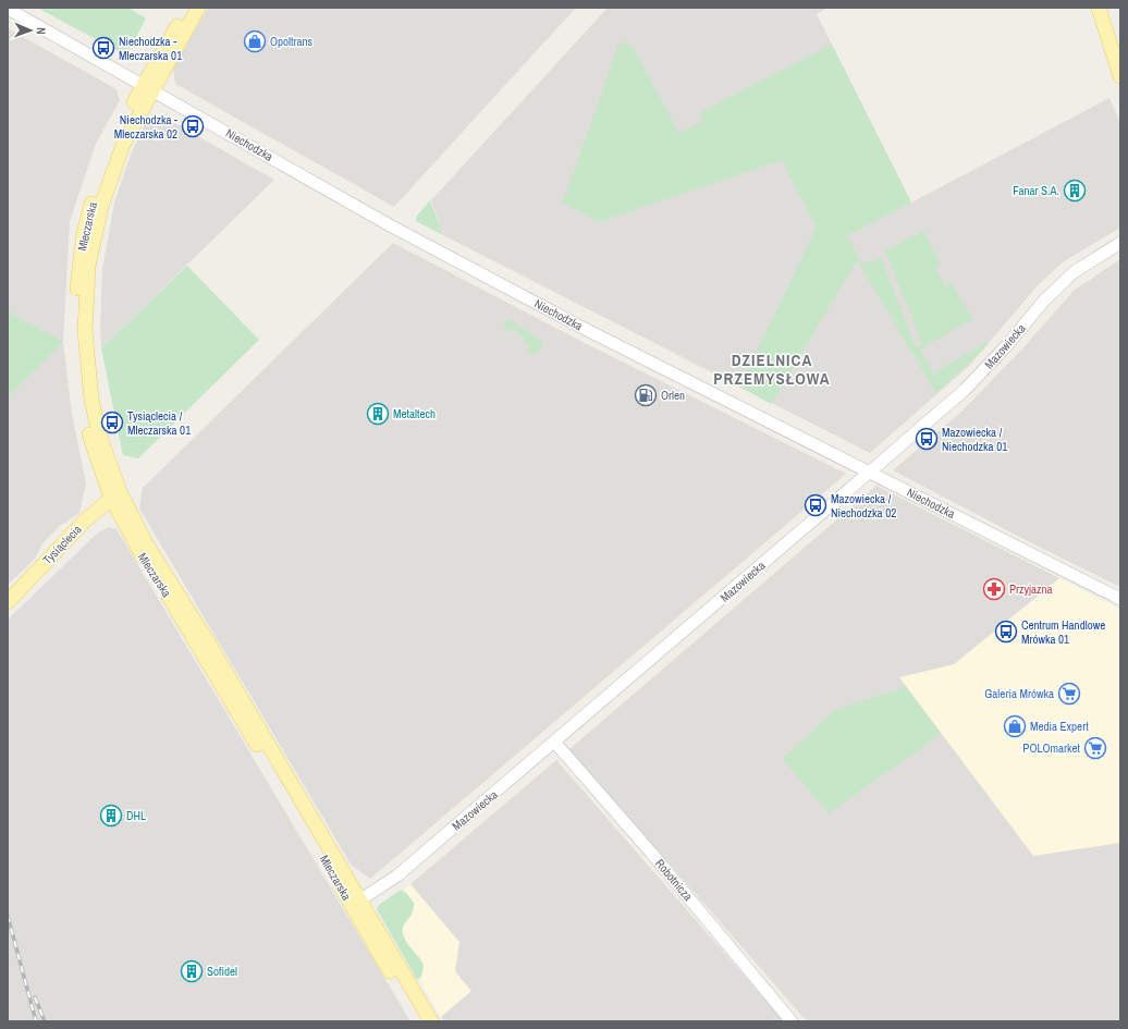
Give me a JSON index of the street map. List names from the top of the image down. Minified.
{"streets":{"main road":["Mleczarska","Tysiąclecia"],"street":["Niechodzka","Mazowiecka","Robotnicza"]},"crossings":[["Niechodzka","Mleczarska"],["Niechodzka","Mazowiecka"],["Mleczarska","Mazowiecka"],["Mleczarska","Tysiąclecia"],["Mazowiecka","Robotnicza"]],"districts":["DZIELNICA PRZEMYSŁOWA"],"places":{"shop":["Opoltrans","Media Expert"],"bus stop":["Niechodzka - Mleczarska 01","Niechodzka - Mleczarska 02","Tysiąclecia / Mleczarska 01","Mazowiecka / Niechodzka 01","Mazowiecka / Niechodzka 02","Centrum Handlowe Mrówka 01"],"building":["Fanar S.A.","Metaltech","DHL","Sofidel"],"fuel station":["Orlen"],"pharmacy":["Przyjazna"],"supermarket":["Galeria Mrówka","POLOmarket"]},"north":"right"}
